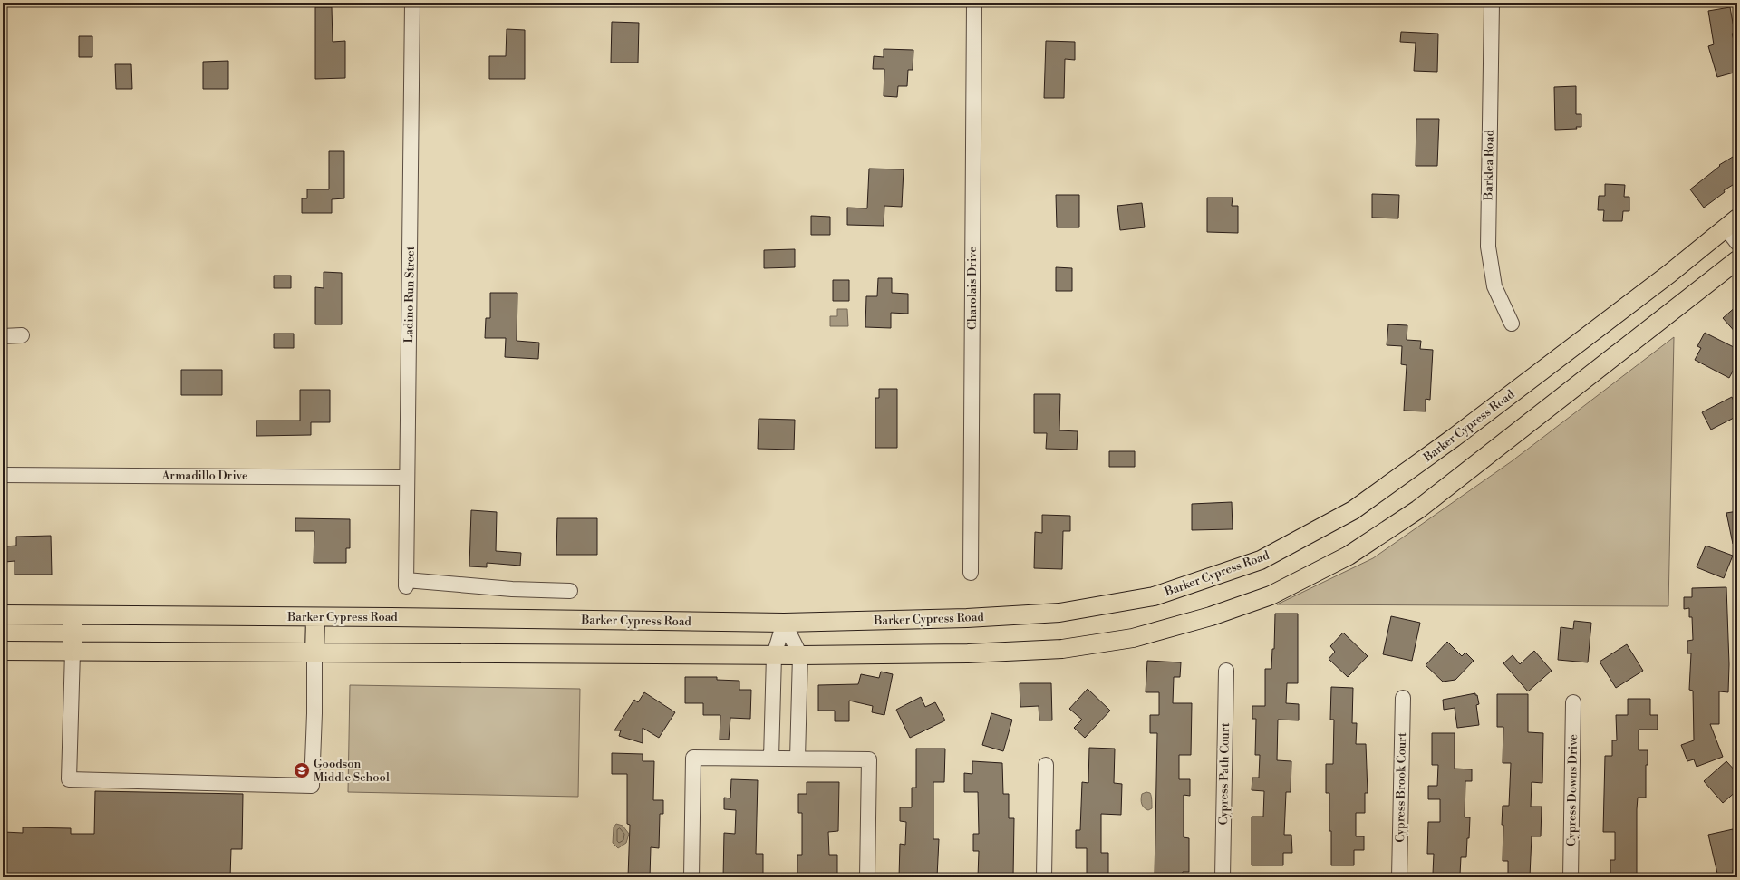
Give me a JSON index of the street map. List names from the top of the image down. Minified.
{"streets":{"main road":["Barker Cypress Road"],"street":["Barklea Road","Charolais Drive","Ladino Run Street","Armadillo Drive","Cypress Path Court","Cypress Brook Court","Cypress Downs Drive"]},"crossings":[["Ladino Run Street","Armadillo Drive"]],"places":{"school or university":["Goodson Middle School"]}}
